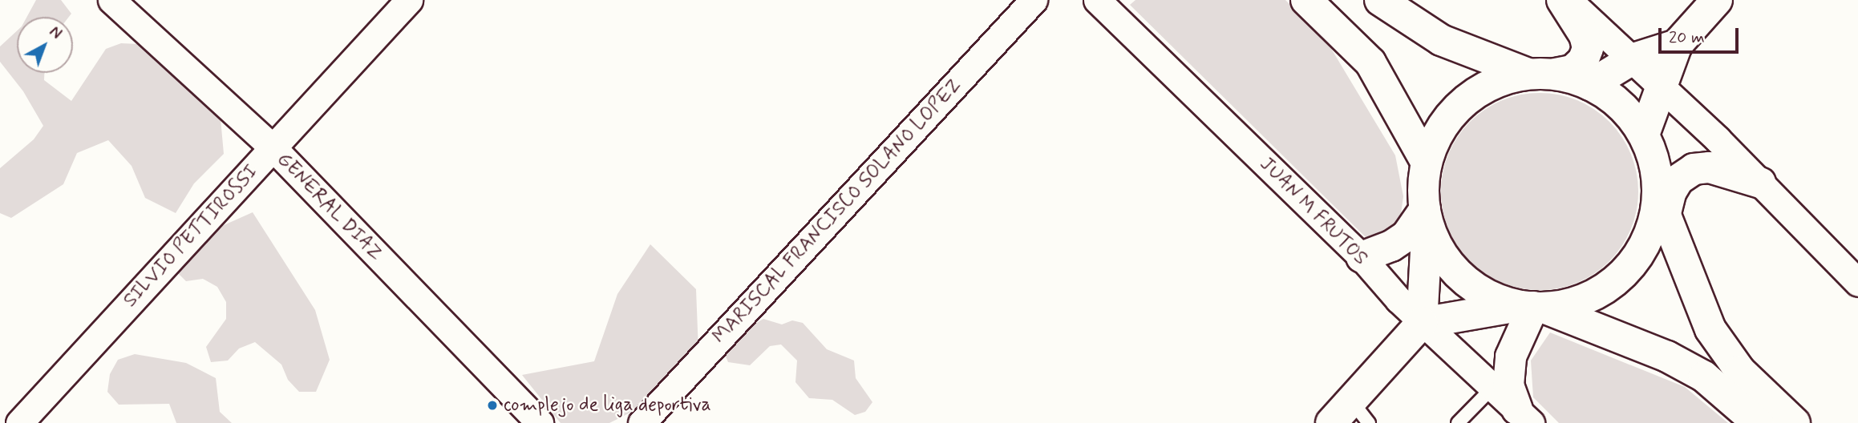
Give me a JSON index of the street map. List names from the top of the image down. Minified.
{"streets":{"street":["GENERAL DIAZ","MARISCAL FRANCISCO SOLANO LOPEZ","JUAN M FRUTOS","SILVIO PETTIROSSI"]},"crossings":[["GENERAL DIAZ","SILVIO PETTIROSSI"]],"places":["complejo de liga deportiva"],"scale_bar":"20 m","north":"top right"}
